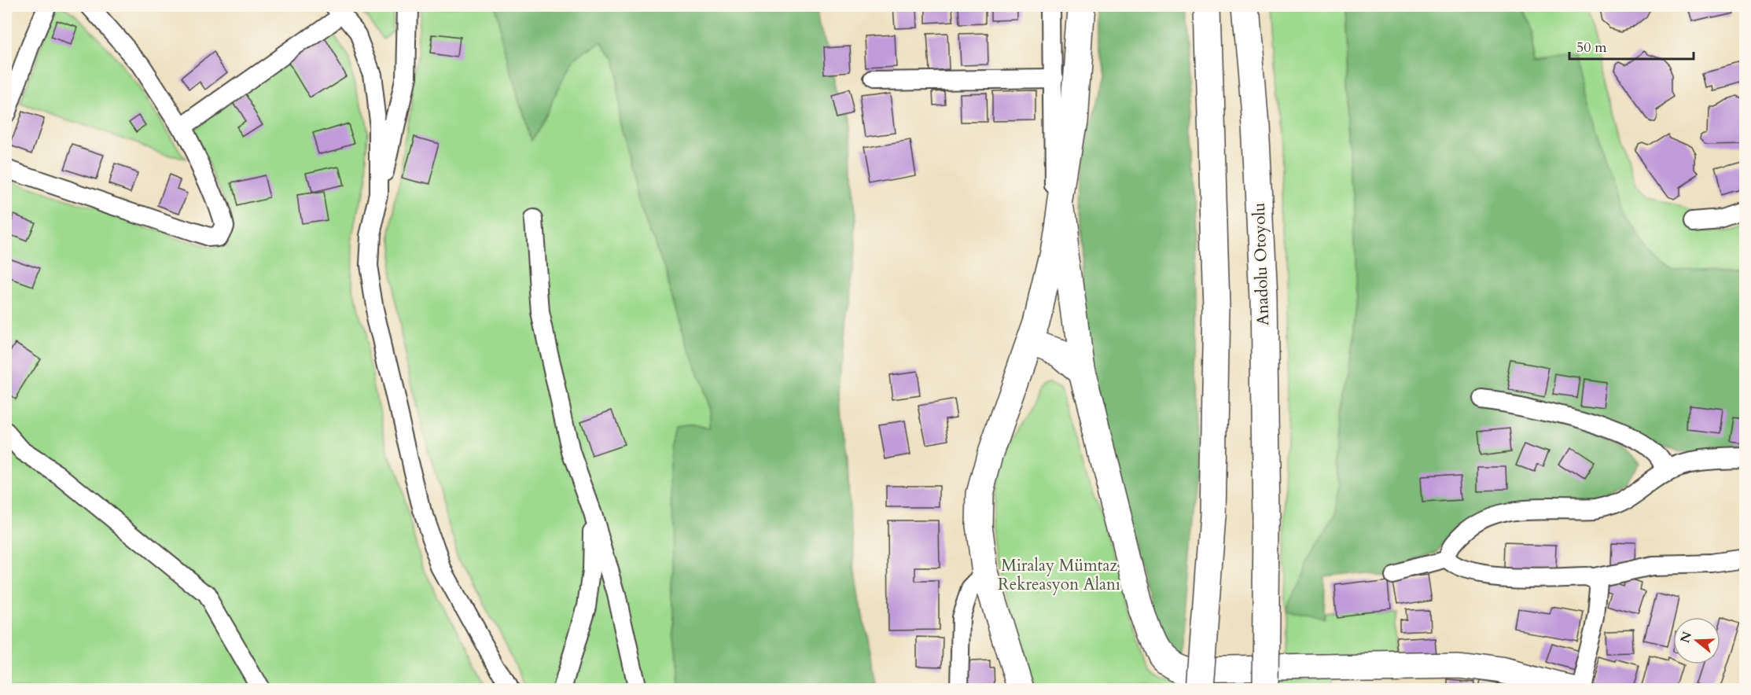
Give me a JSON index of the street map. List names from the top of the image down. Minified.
{"streets":{"main road":["Anadolu Otoyolu"]},"parks":["Miralay Mümtaz Rekreasyon Alanı"],"scale_bar":"50 m","north":"left"}
